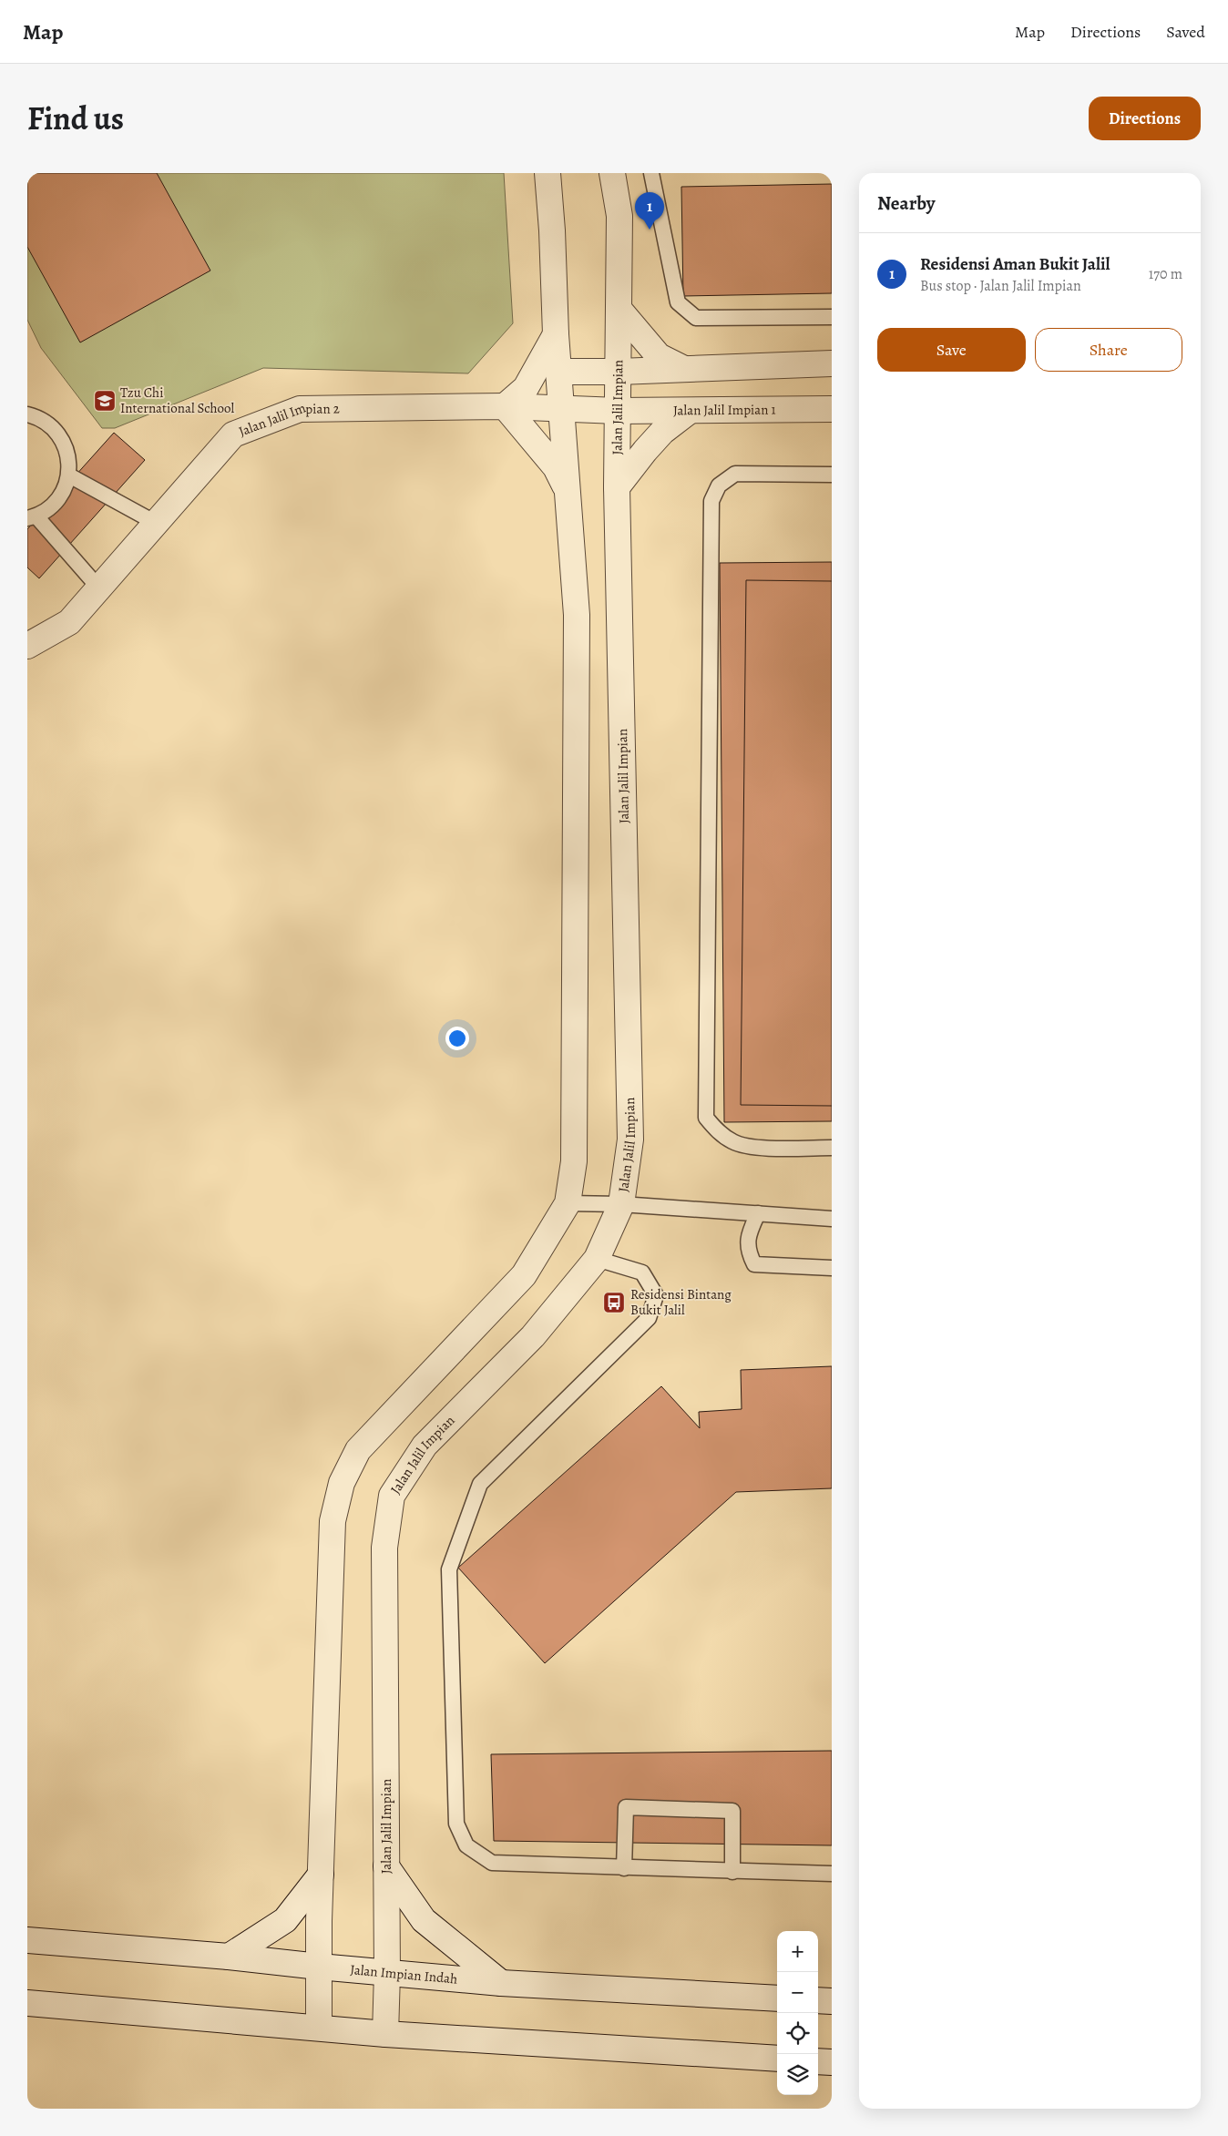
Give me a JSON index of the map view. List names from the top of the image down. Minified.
{"streets":{"street":["Jalan Jalil Impian","Jalan Jalil Impian 1","Jalan Jalil Impian 2","Jalan Impian Indah"]},"crossings":[["Jalan Jalil Impian","Jalan Jalil Impian 1"],["Jalan Jalil Impian","Jalan Impian Indah"],["Jalan Jalil Impian 1","Jalan Jalil Impian 2"]],"places":{"school or university":["Tzu Chi International School"],"bus stop":["Residensi Bintang Bukit Jalil"]},"page":{"header":"Map","nav":["Map","Directions","Saved"],"title":"Find us","buttons":["Directions",["Save","Share"]],"heading":"Nearby","pins":"1","list":[{"mark":"1","name":"Residensi Aman Bukit Jalil","note":"Bus stop · Jalan Jalil Impian","value":"170 m"}],"map_buttons":["+","−"]}}
